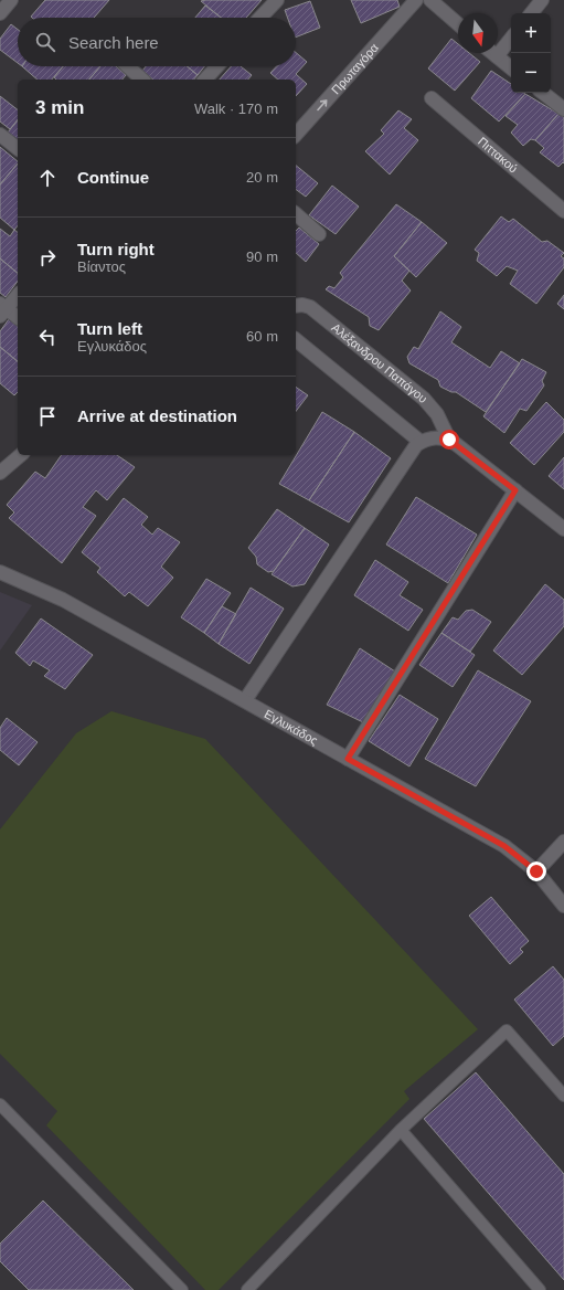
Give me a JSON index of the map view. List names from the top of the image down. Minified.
{"streets":{"street":["Πρωταγόρα","Πιττακού","Αλέξανδρου Παπάγου","Εγλυκάδος"]},"one_way":["Πρωταγόρα"],"north":"bottom","page":{"map_buttons":["+","−"],"search":"Search here","heading":["3 min","Walk · 170 m"],"list":[["Continue","20 m"],["Turn right","Βίαντος","90 m"],["Turn left","Εγλυκάδος","60 m"],"Arrive at destination"]}}
